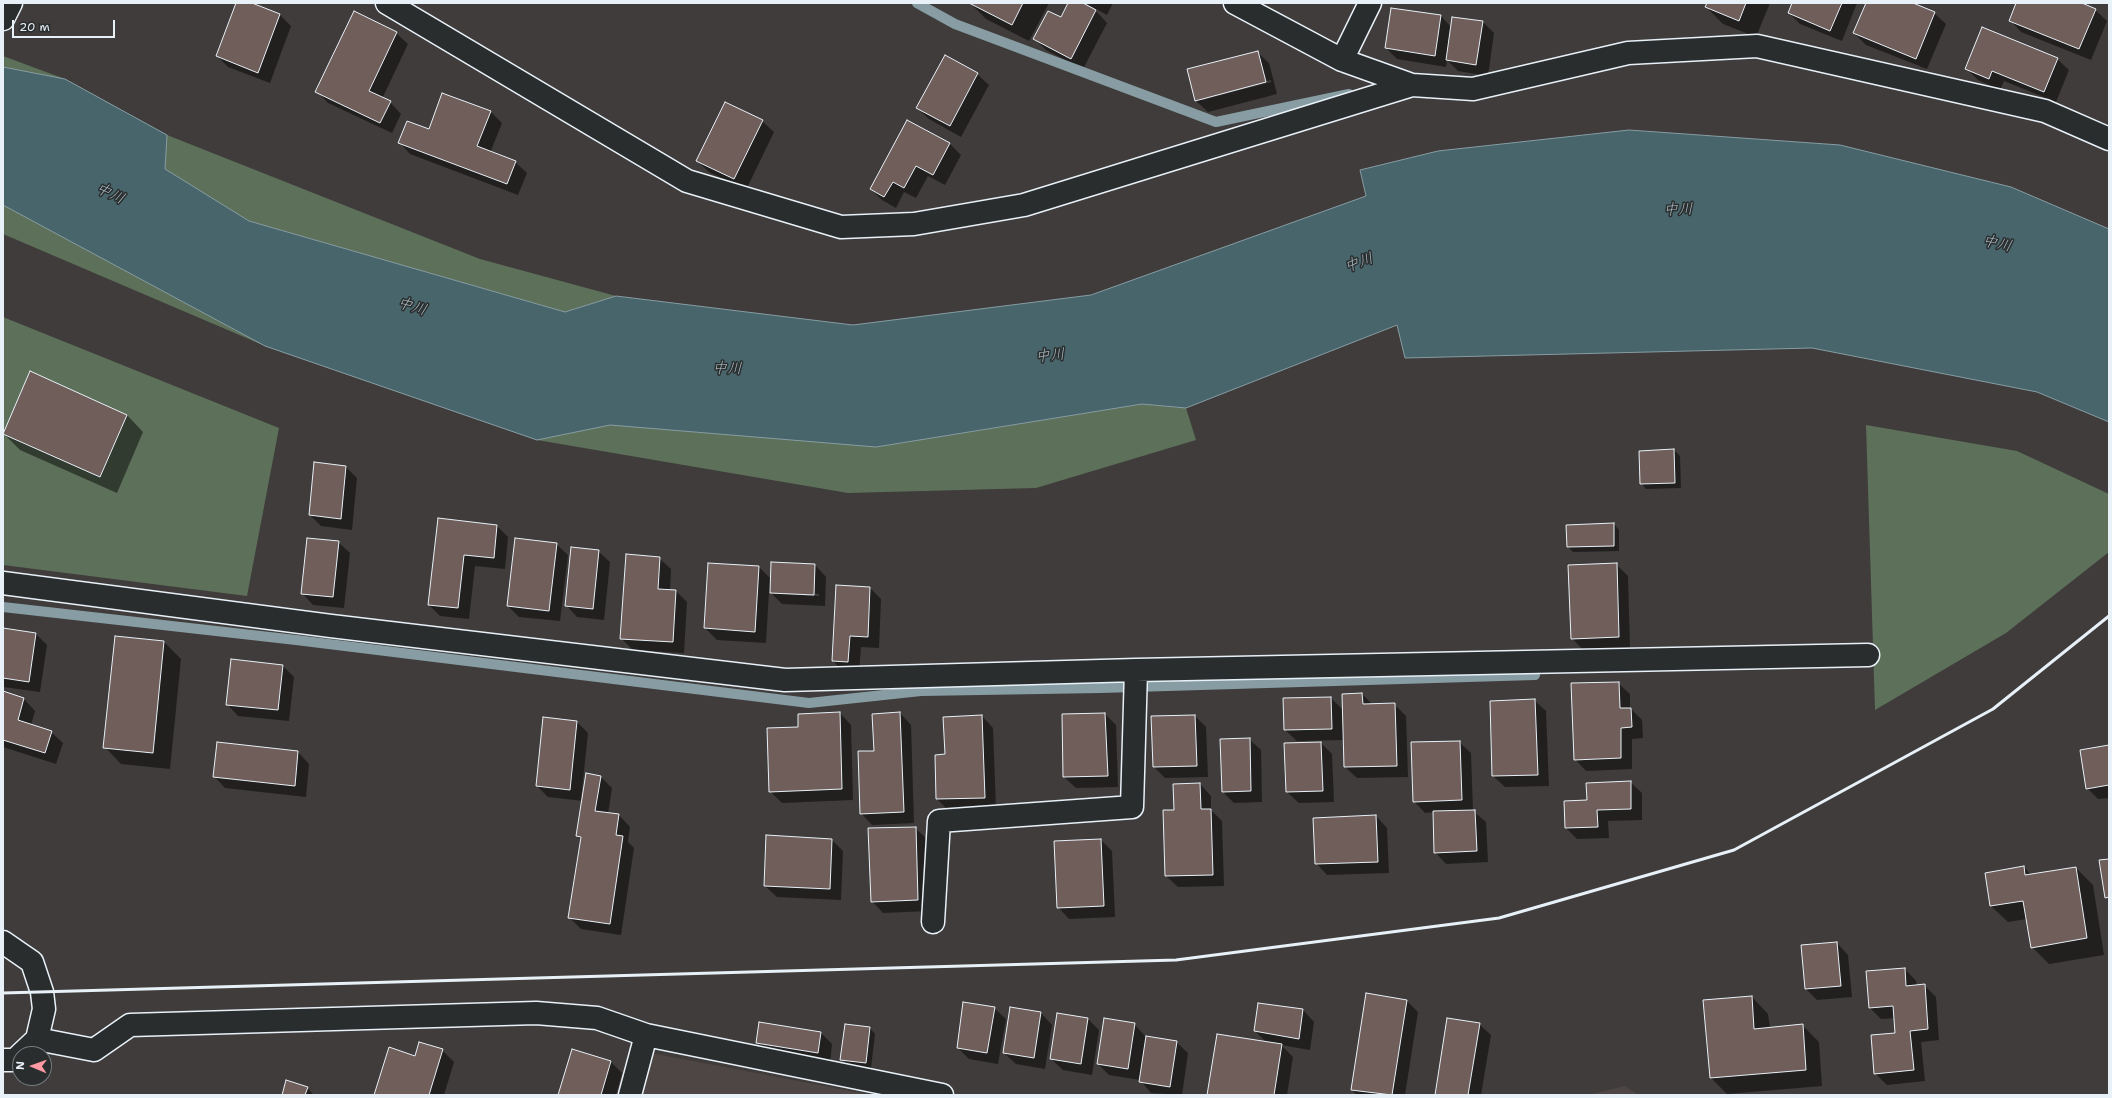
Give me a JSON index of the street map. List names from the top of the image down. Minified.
{"water":["中川"],"scale_bar":"20 m","north":"left"}
